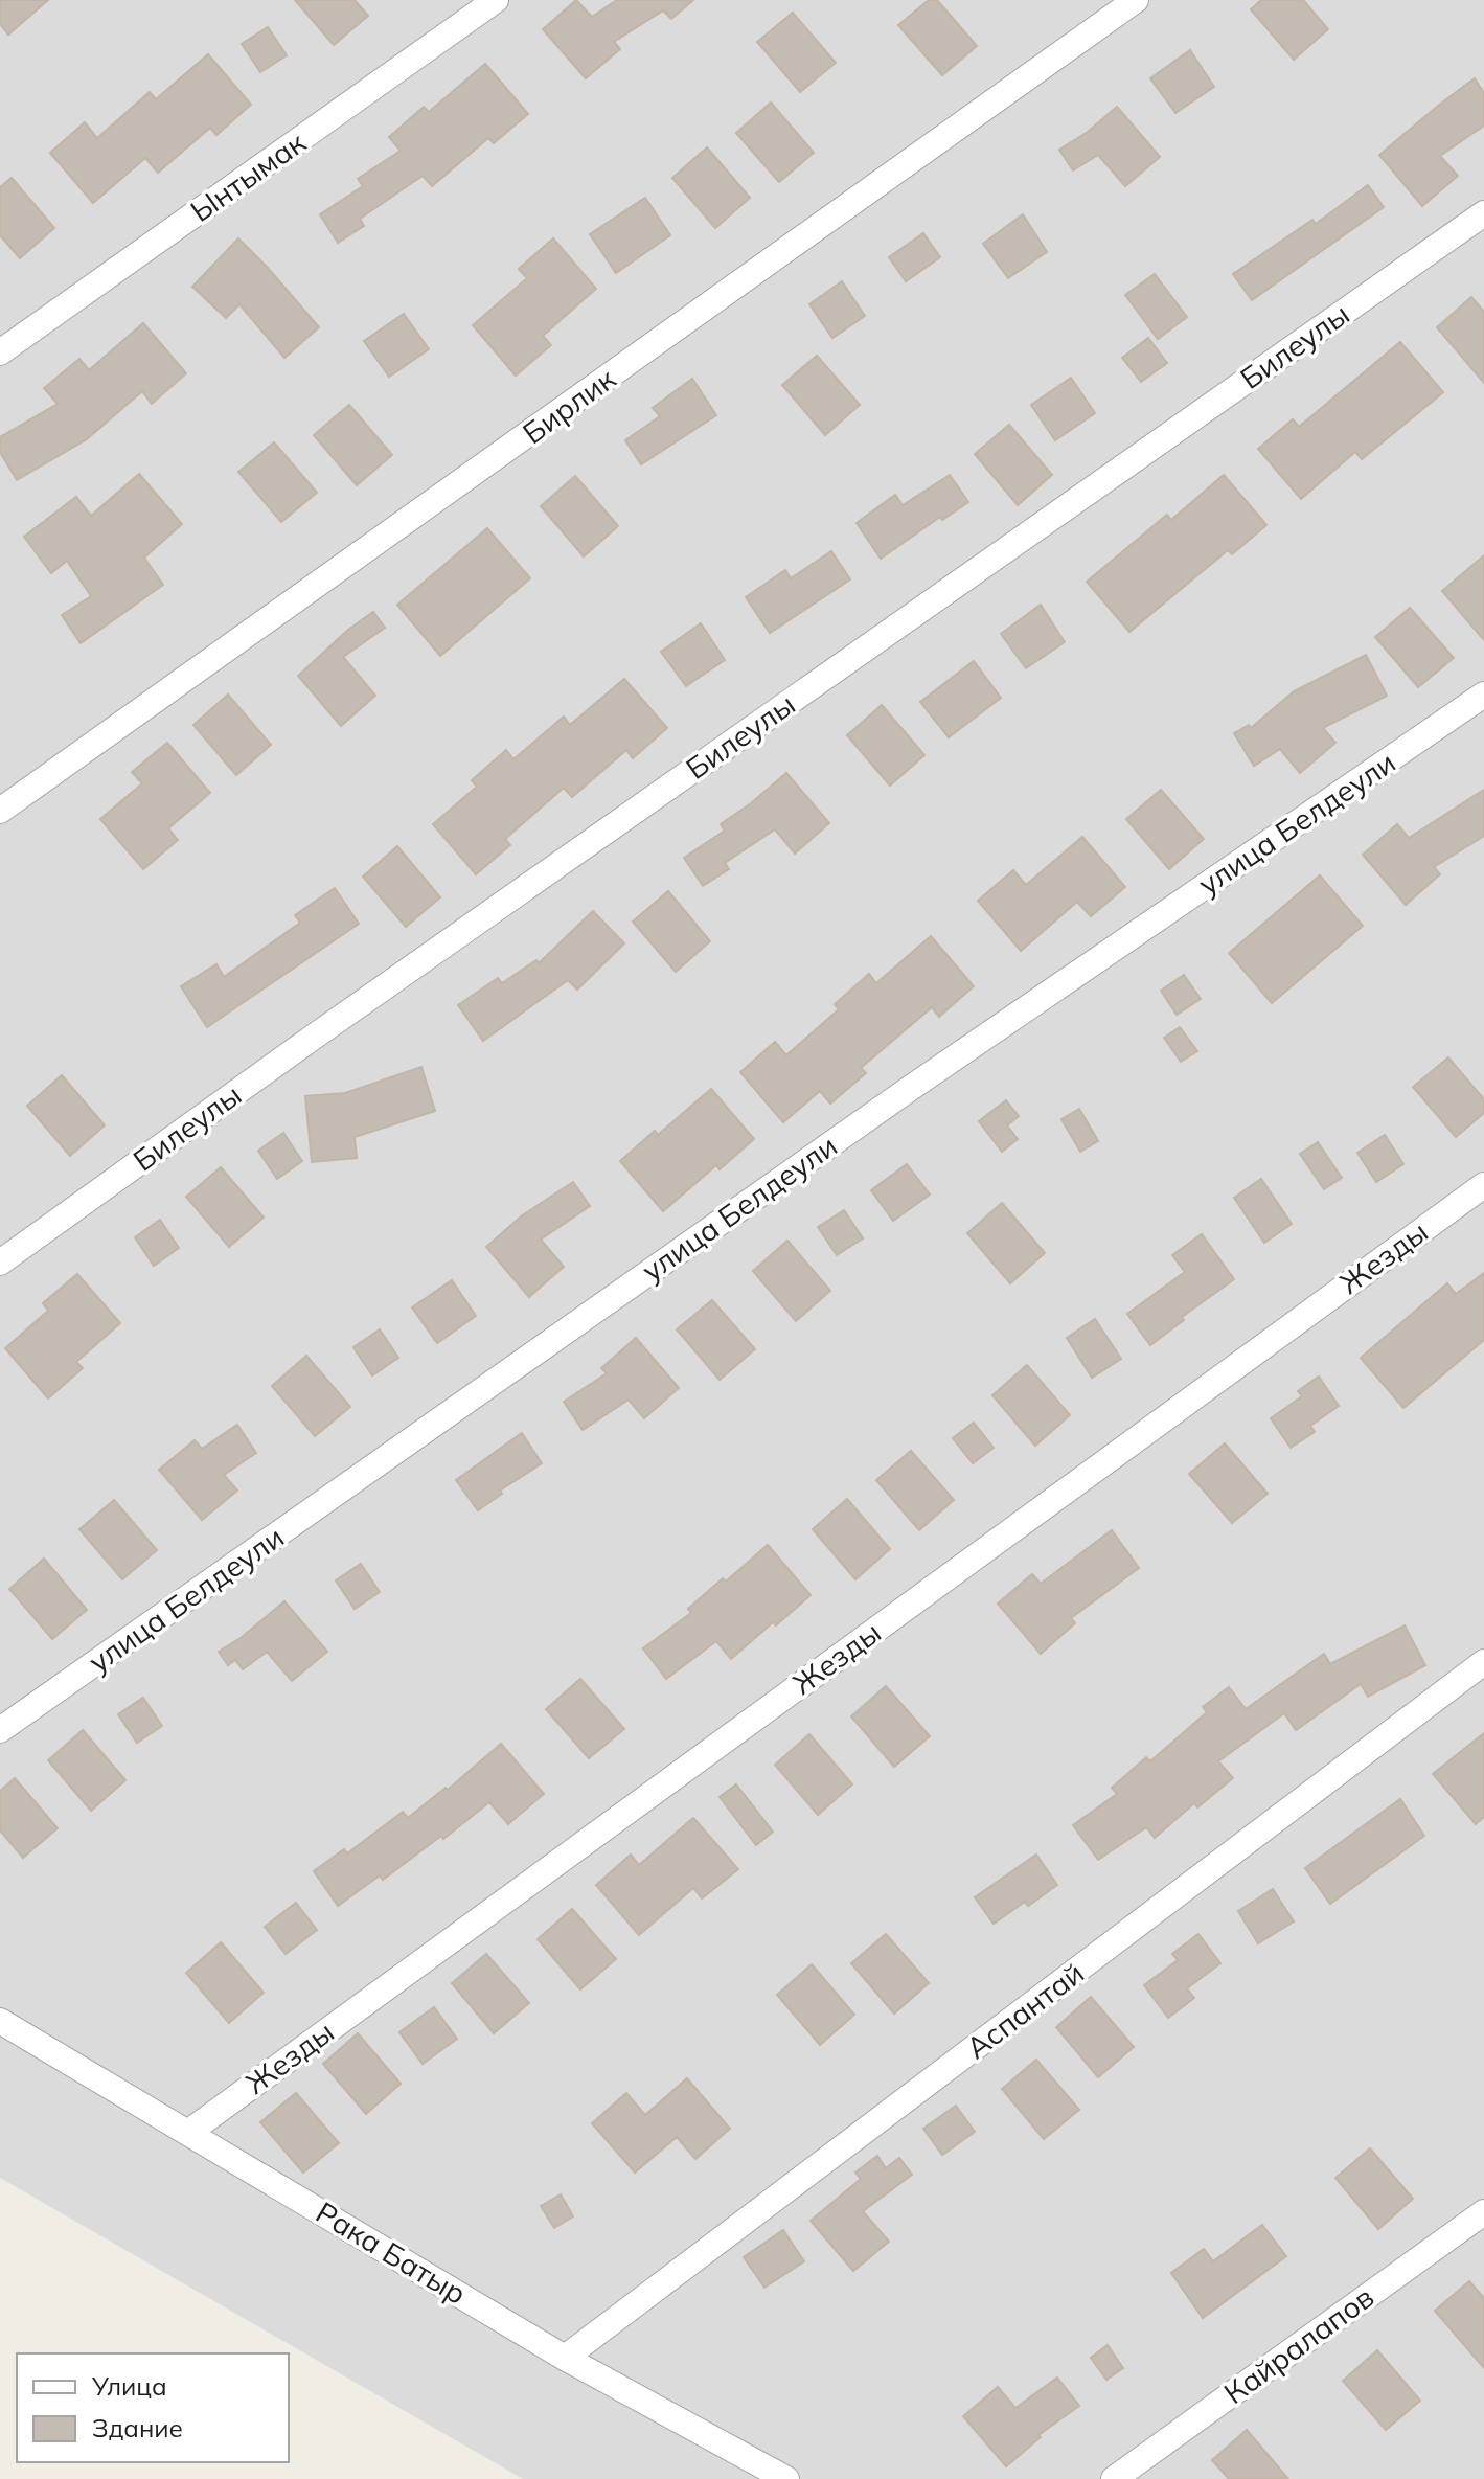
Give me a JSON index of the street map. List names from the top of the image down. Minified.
{"streets":{"street":["Ынтымак","Билеулы","Бирлик","улица Белдеули","Жезды","Аспантай","Рака Батыр","Кайралапов"]},"crossings":[["Жезды","Рака Батыр"],["Аспантай","Рака Батыр"]],"legend":["Улица","Здание"]}
